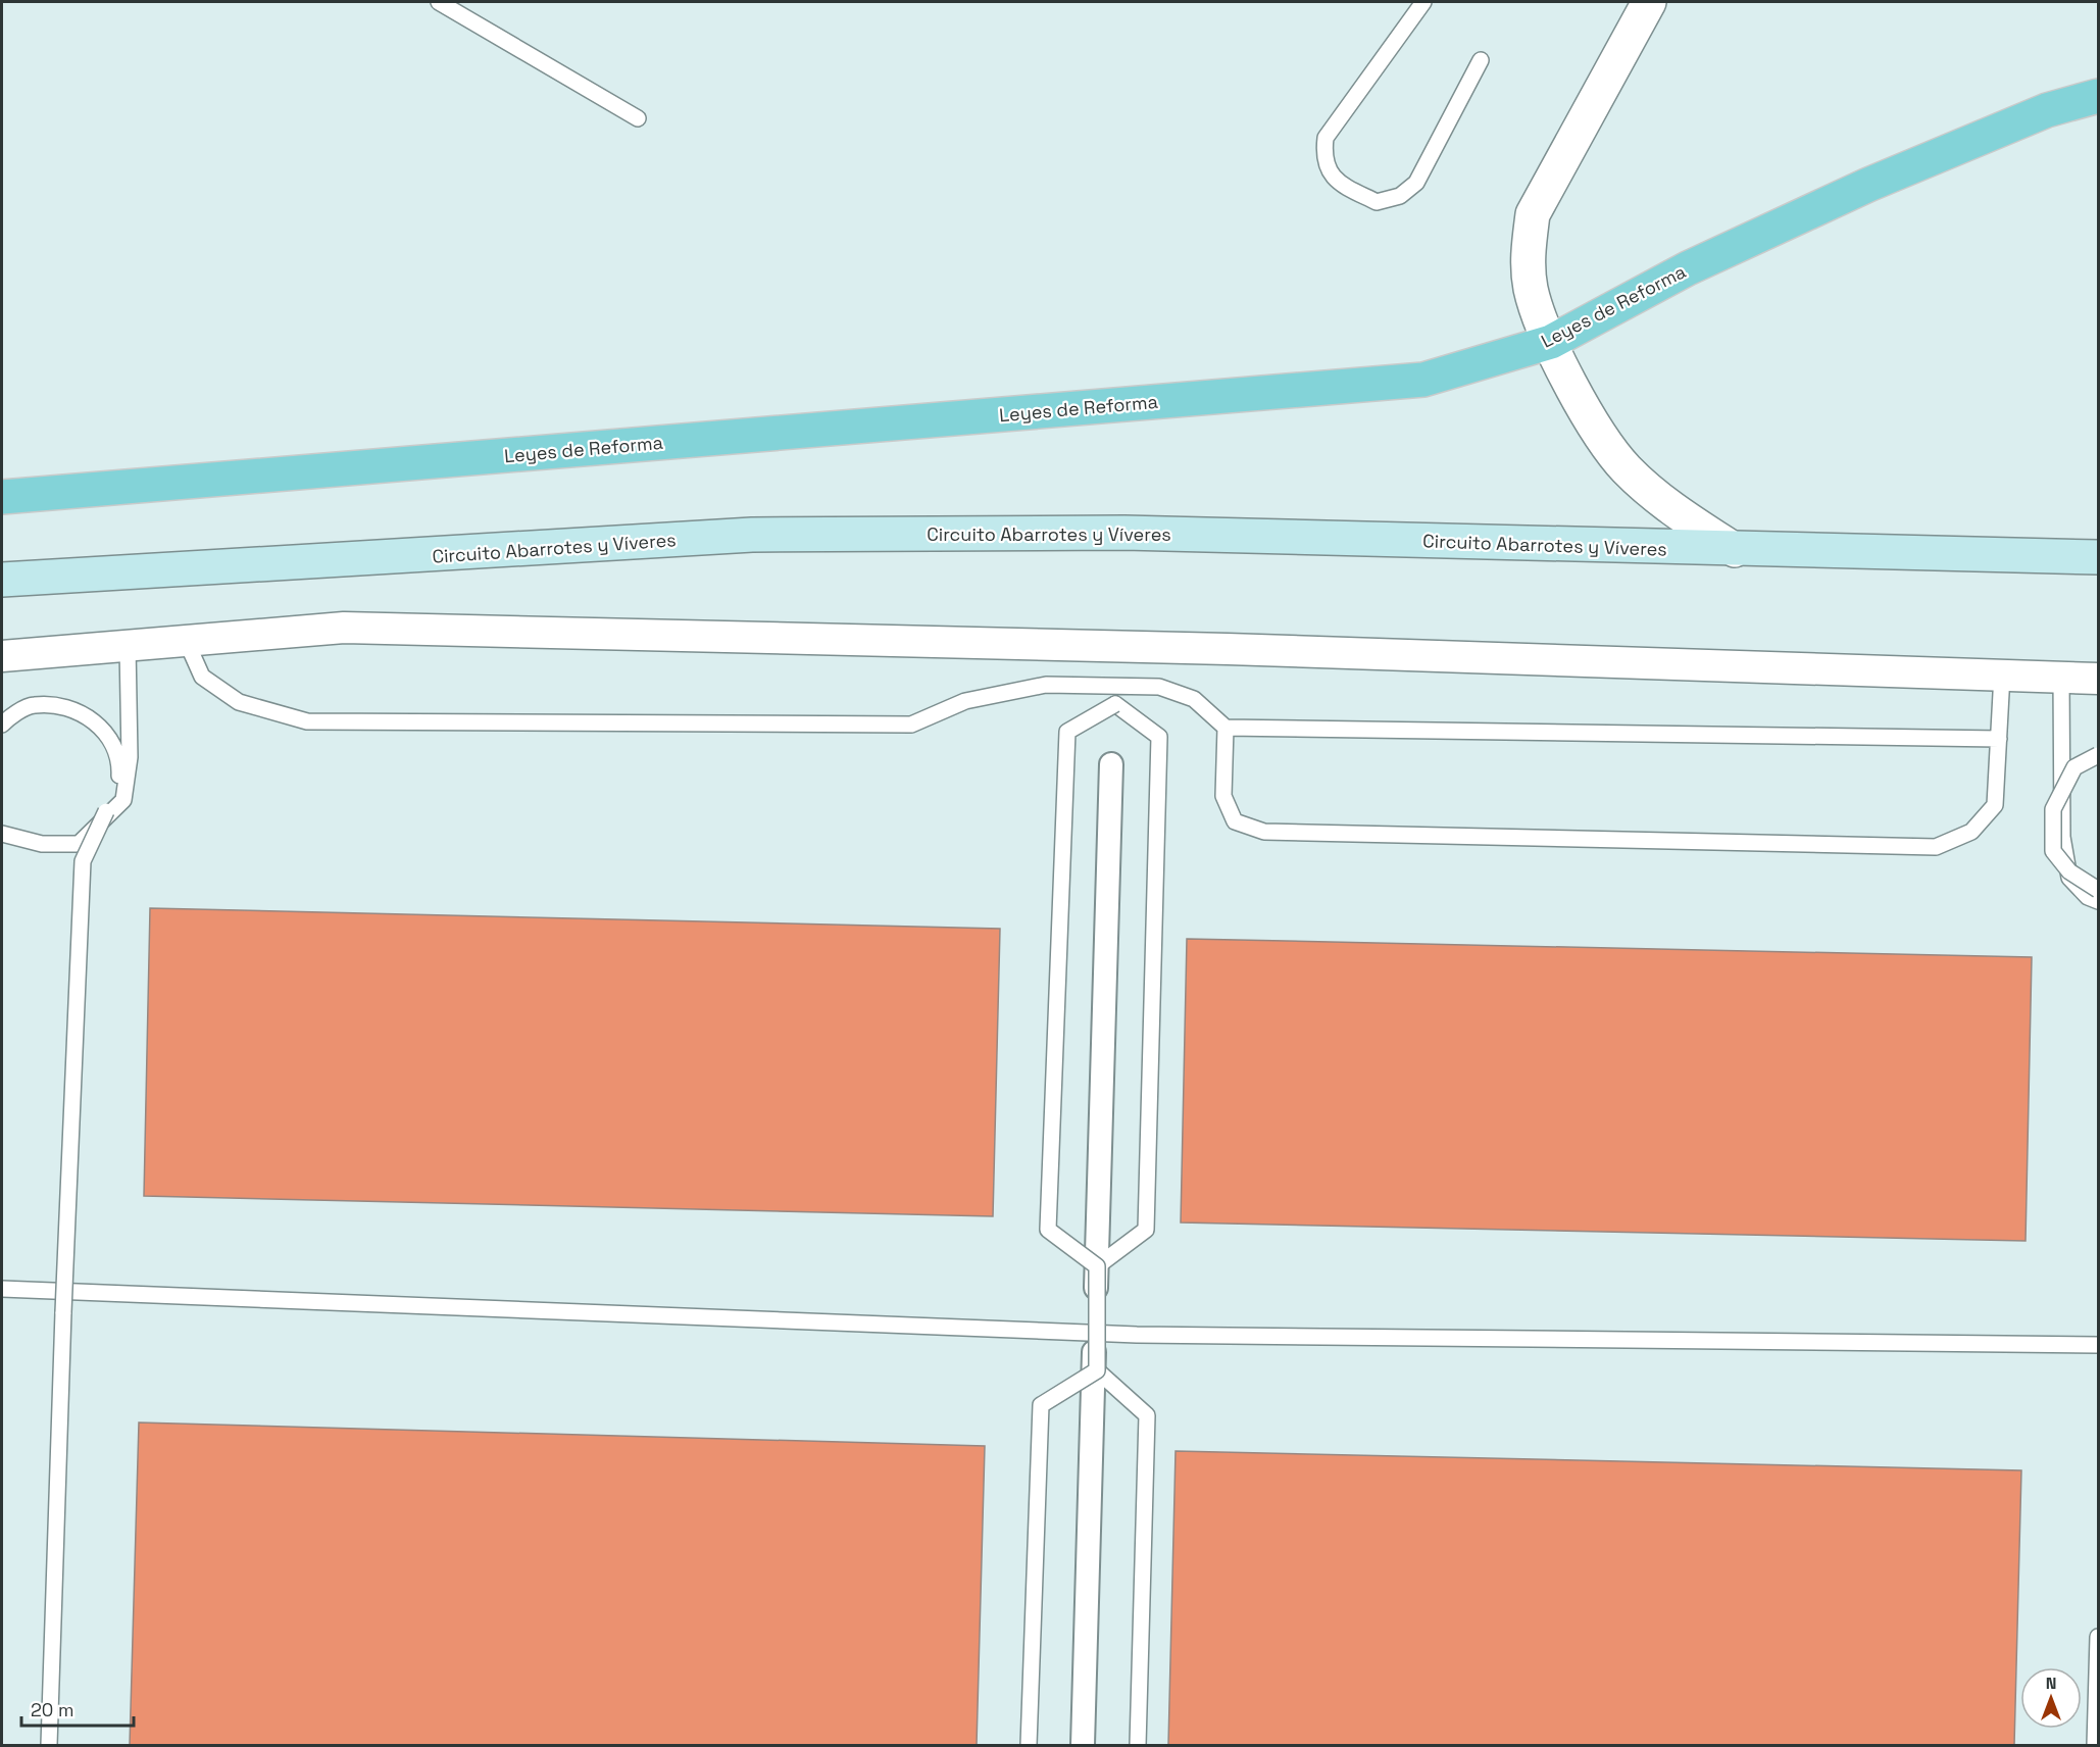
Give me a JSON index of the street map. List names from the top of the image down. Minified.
{"streets":{"main road":["Leyes de Reforma","Circuito Abarrotes y Víveres"]},"scale_bar":"20 m","north":"top"}
